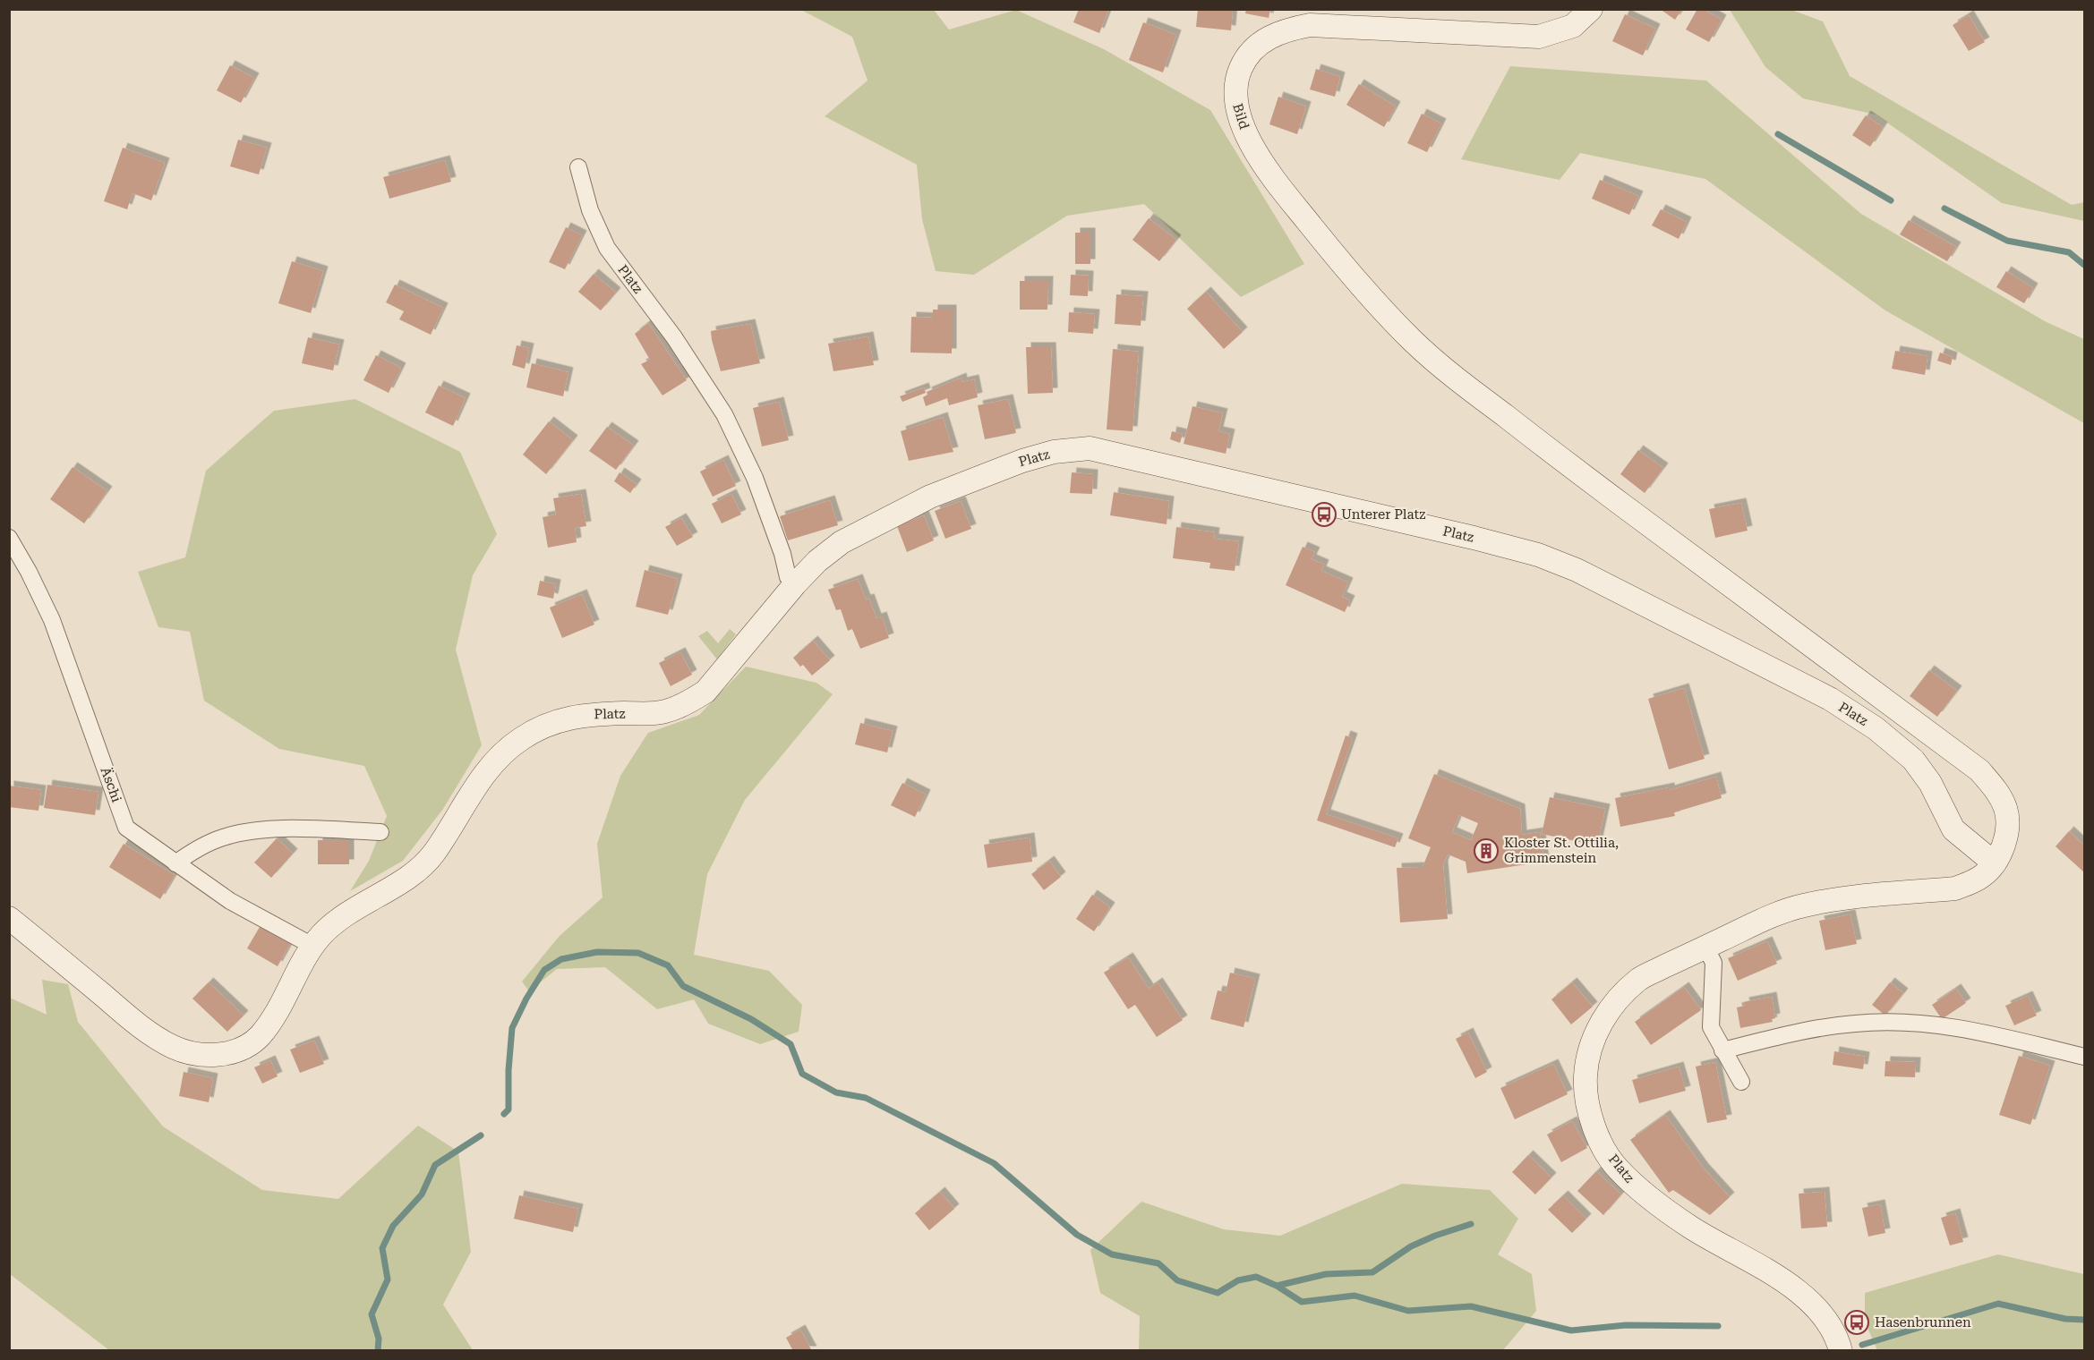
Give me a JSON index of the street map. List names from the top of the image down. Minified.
{"streets":{"street":["Bild","Platz","Äschi"]},"crossings":[["Bild","Platz"],["Platz","Äschi"]],"places":{"bus stop":["Unterer Platz","Hasenbrunnen"],"building":["Kloster St. Ottilia, Grimmenstein"]}}
